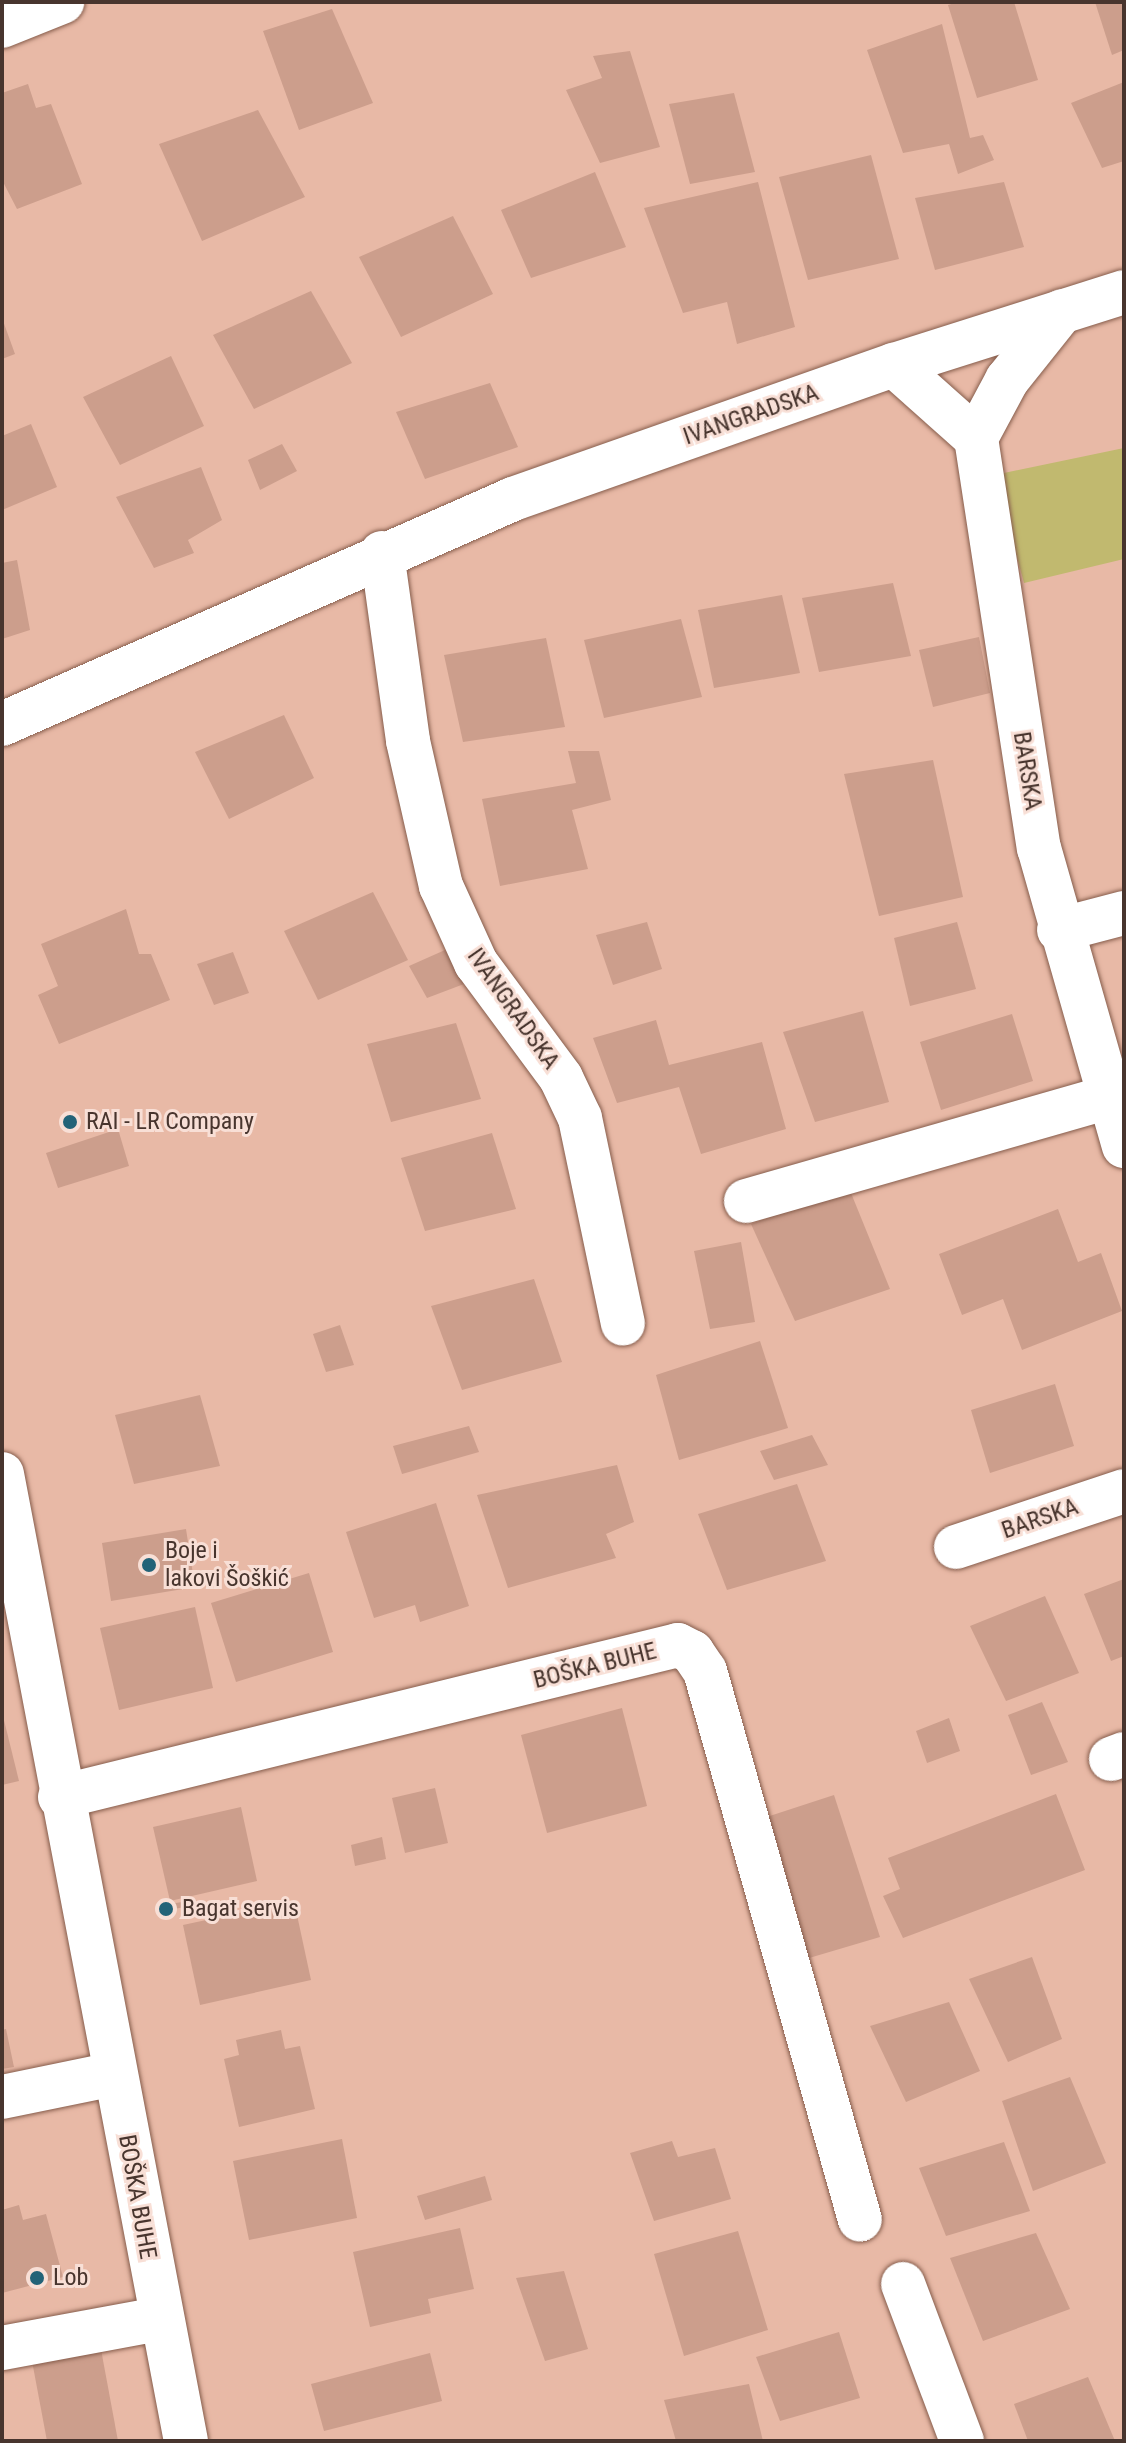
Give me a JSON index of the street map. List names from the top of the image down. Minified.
{"streets":{"street":["IVANGRADSKA","BARSKA","BOŠKA BUHE"]},"places":["RAI - LR Company","Boje i lakovi Šoškić","Bagat servis","Lob"]}
